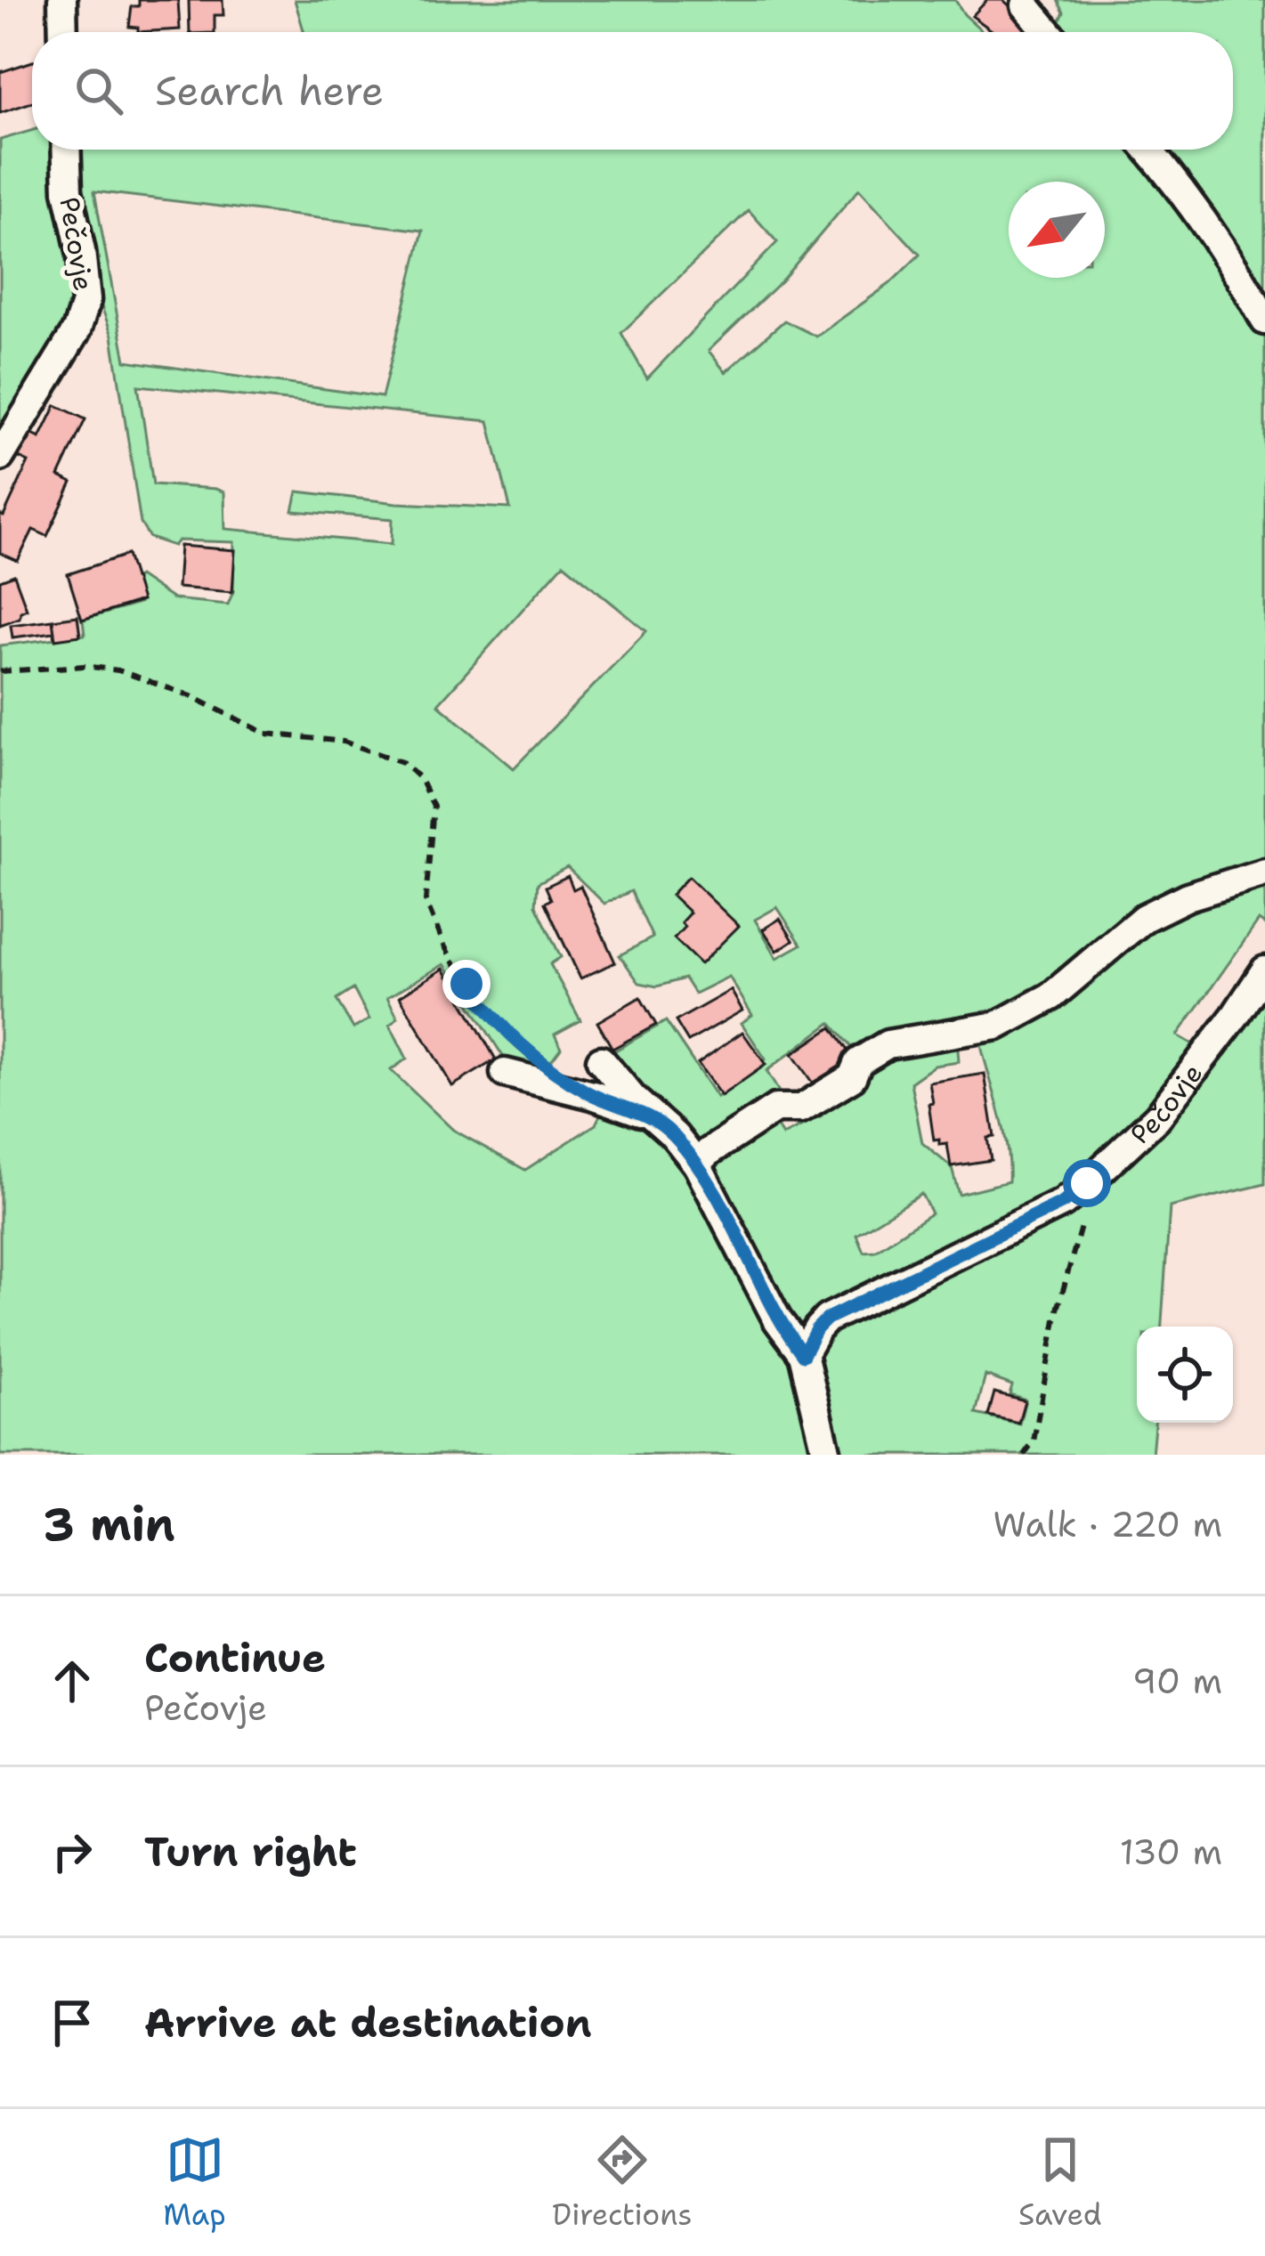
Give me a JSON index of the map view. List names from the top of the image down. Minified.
{"streets":{"street":["Pečovje"]},"north":"bottom left","page":{"search":"Search here","heading":["3 min","Walk · 220 m"],"list":[["Continue","Pečovje","90 m"],["Turn right","130 m"],"Arrive at destination"],"nav":["Map","Directions","Saved"]}}
